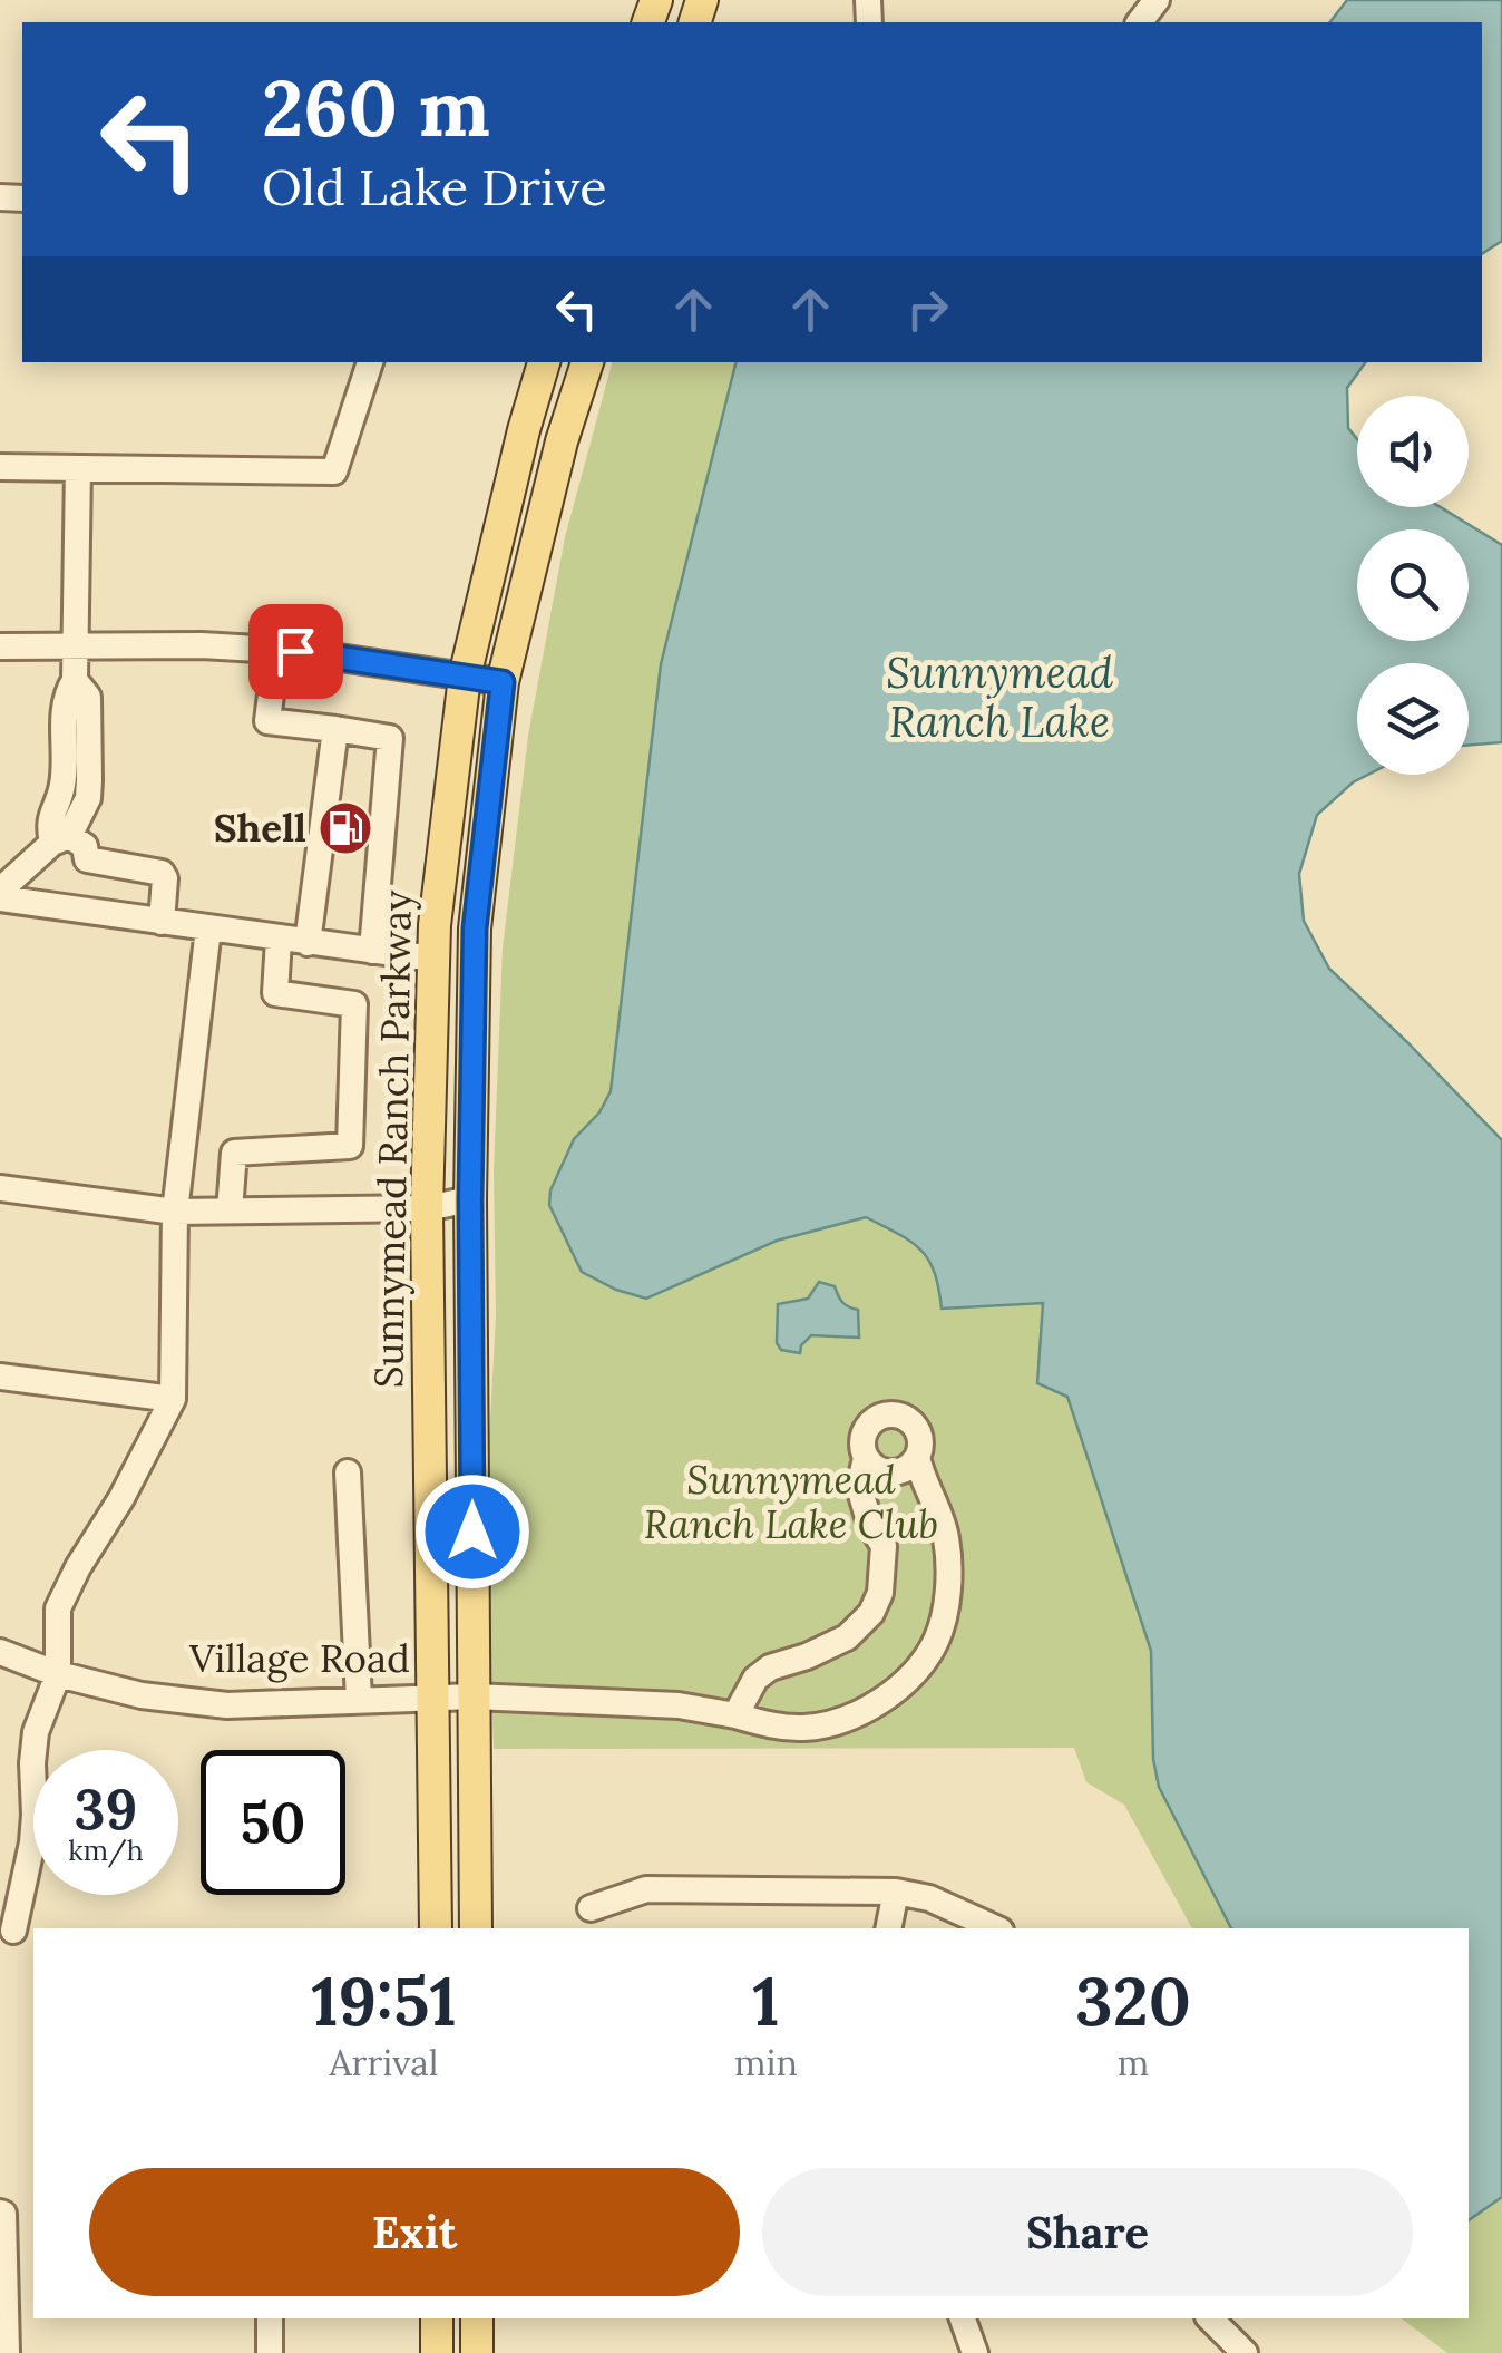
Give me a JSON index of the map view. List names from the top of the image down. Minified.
{"streets":{"main road":["Sunnymead Ranch Parkway"],"street":["Village Road"]},"crossings":[["Sunnymead Ranch Parkway","Village Road"]],"water":["Sunnymead Ranch Lake"],"parks":["Sunnymead Ranch Lake Club"],"places":{"fuel station":["Shell"]},"page":{"turn":["260 m","Old Lake Drive"],"speed":"39 km/h","limit":"50","eta":["19:51","Arrival","1","min","320","m"],"buttons":["Exit","Share"]}}
